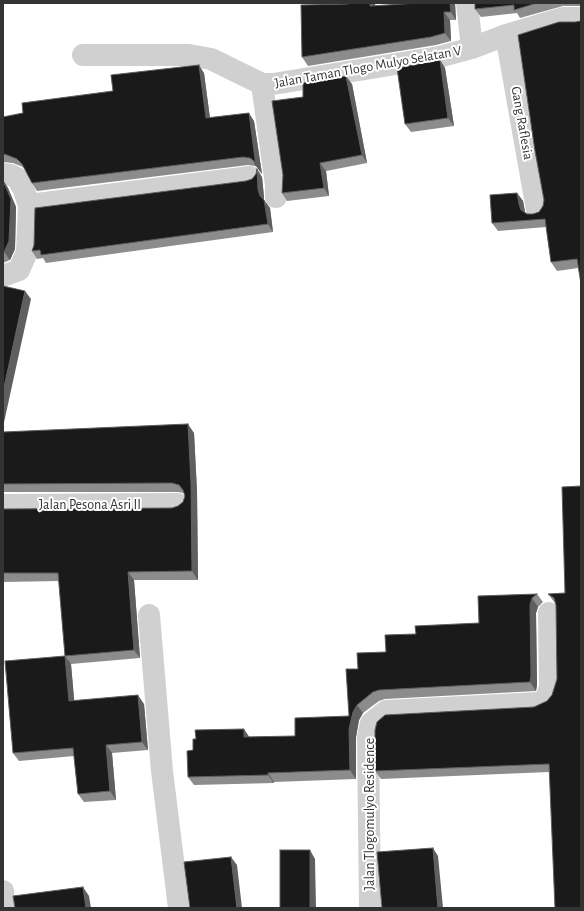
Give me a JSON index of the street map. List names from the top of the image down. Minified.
{"streets":{"street":["Jalan Taman Tlogo Mulyo Selatan V","Gang Raflesia","Jalan Pesona Asri II","Jalan Tlogomulyo Residence"]},"crossings":[["Jalan Taman Tlogo Mulyo Selatan V","Gang Raflesia"]]}
